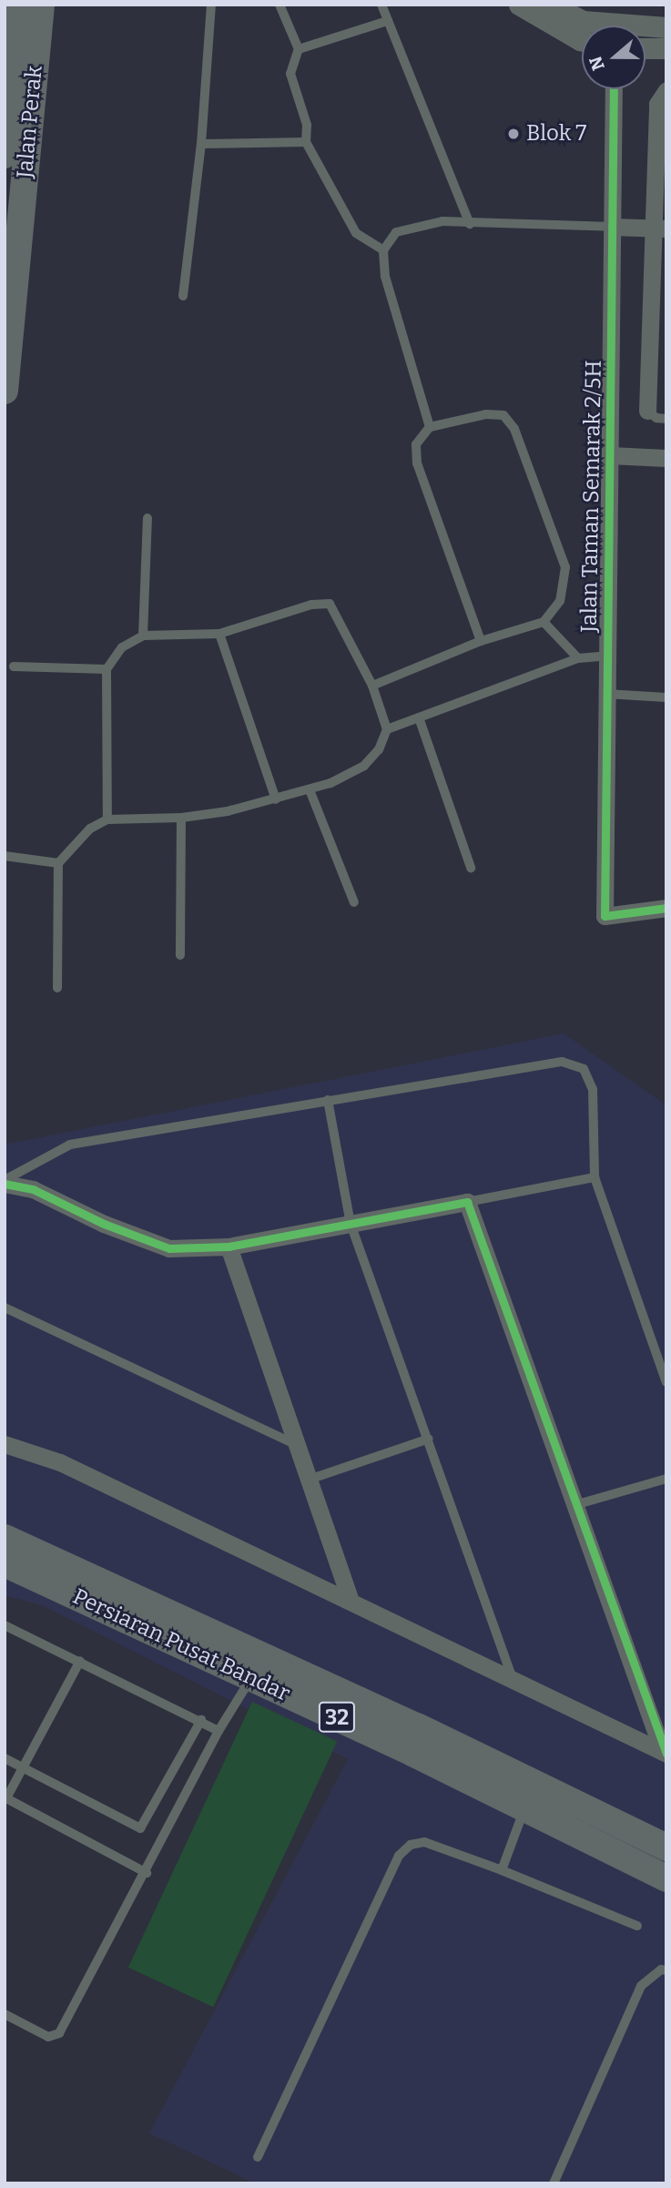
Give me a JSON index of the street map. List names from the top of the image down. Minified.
{"streets":{"main road":["Jalan Perak","Persiaran Pusat Bandar","32"],"street":["Jalan Taman Semarak 2/5H"]},"places":["Blok 7"],"north":"left"}
